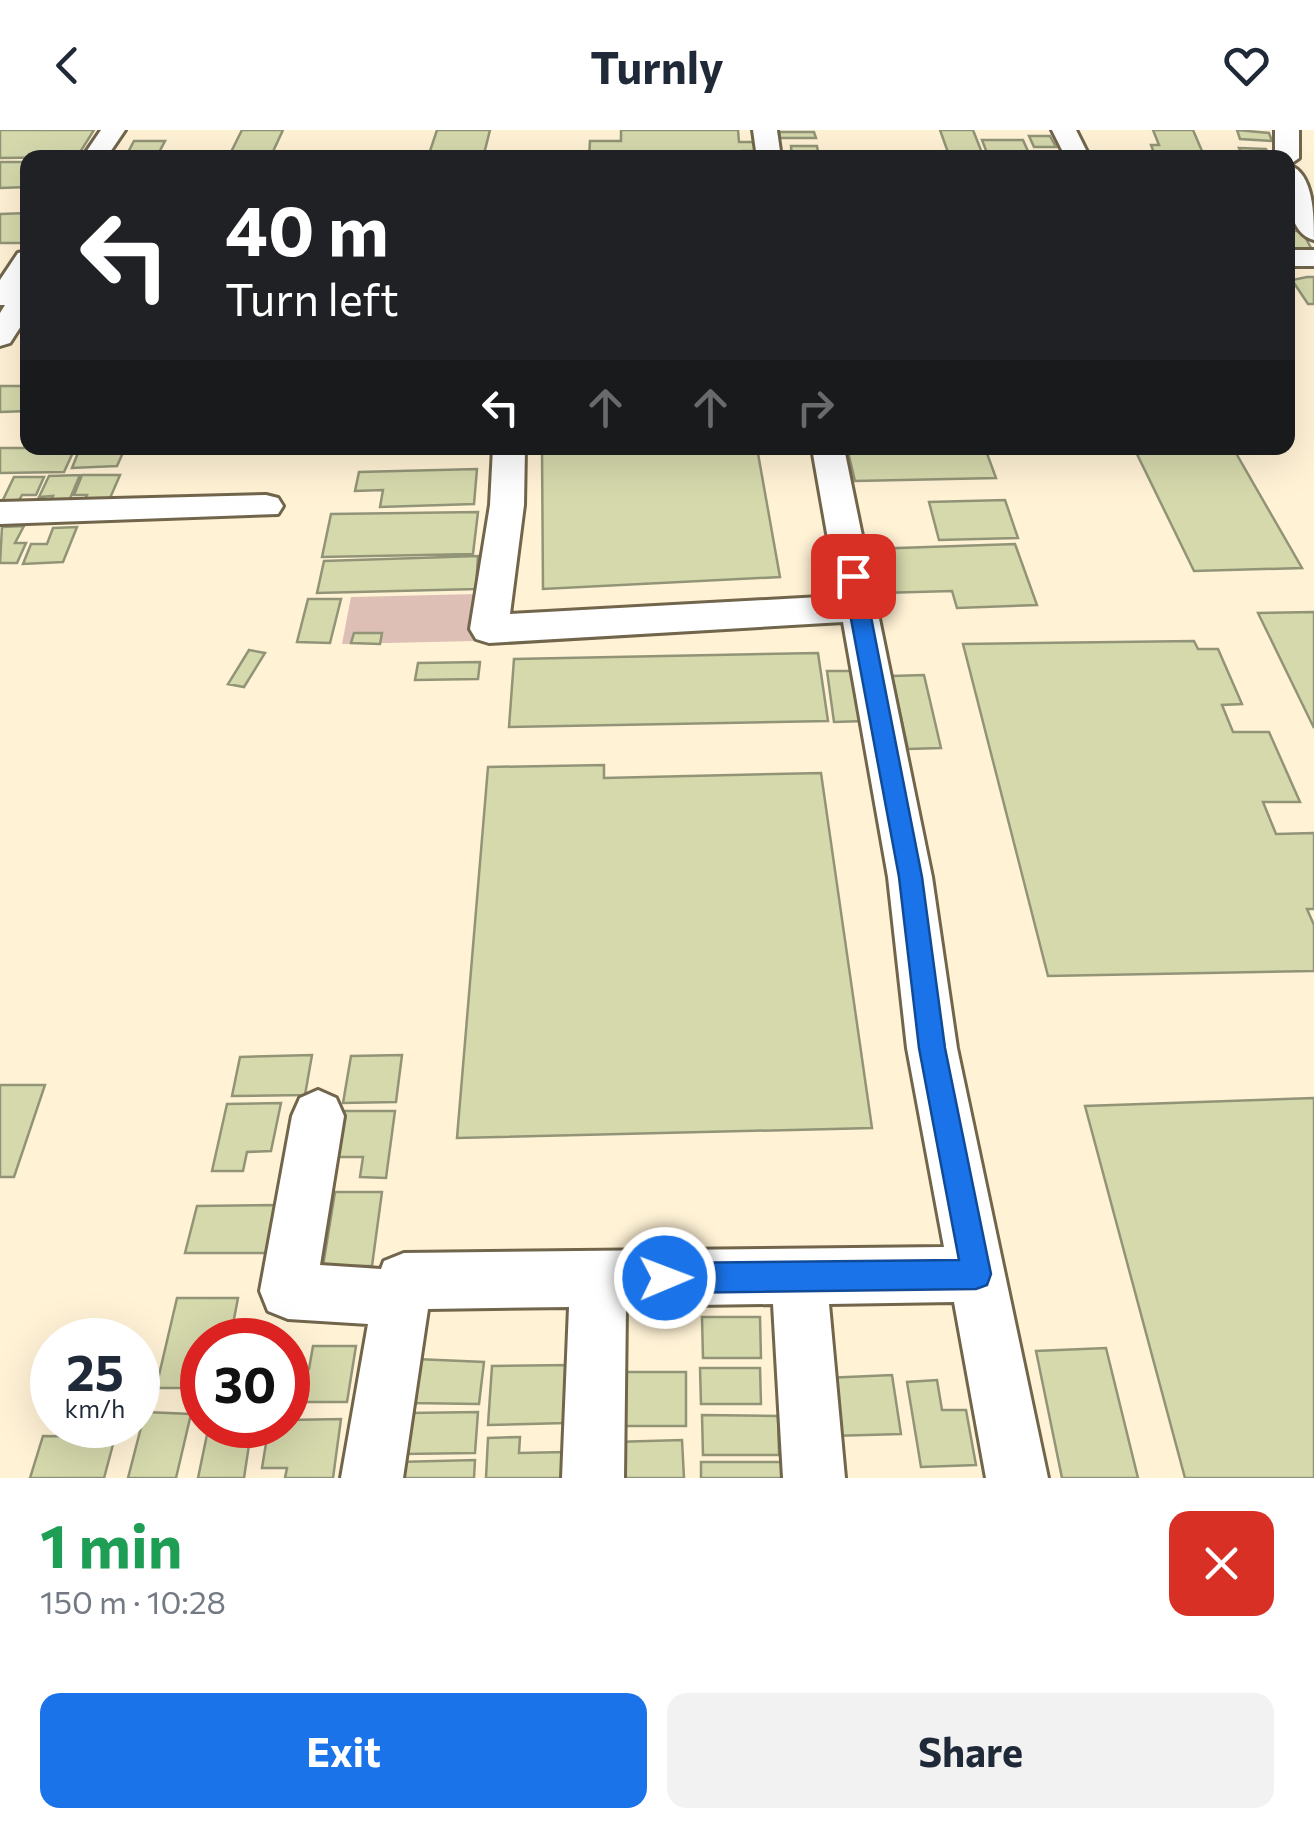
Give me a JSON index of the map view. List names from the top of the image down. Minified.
{"page":{"header":"Turnly","turn":["40 m","Turn left"],"speed":"25 km/h","limit":"30","heading":["1 min","150 m · 10:28"],"buttons":["Exit","Share"]}}
